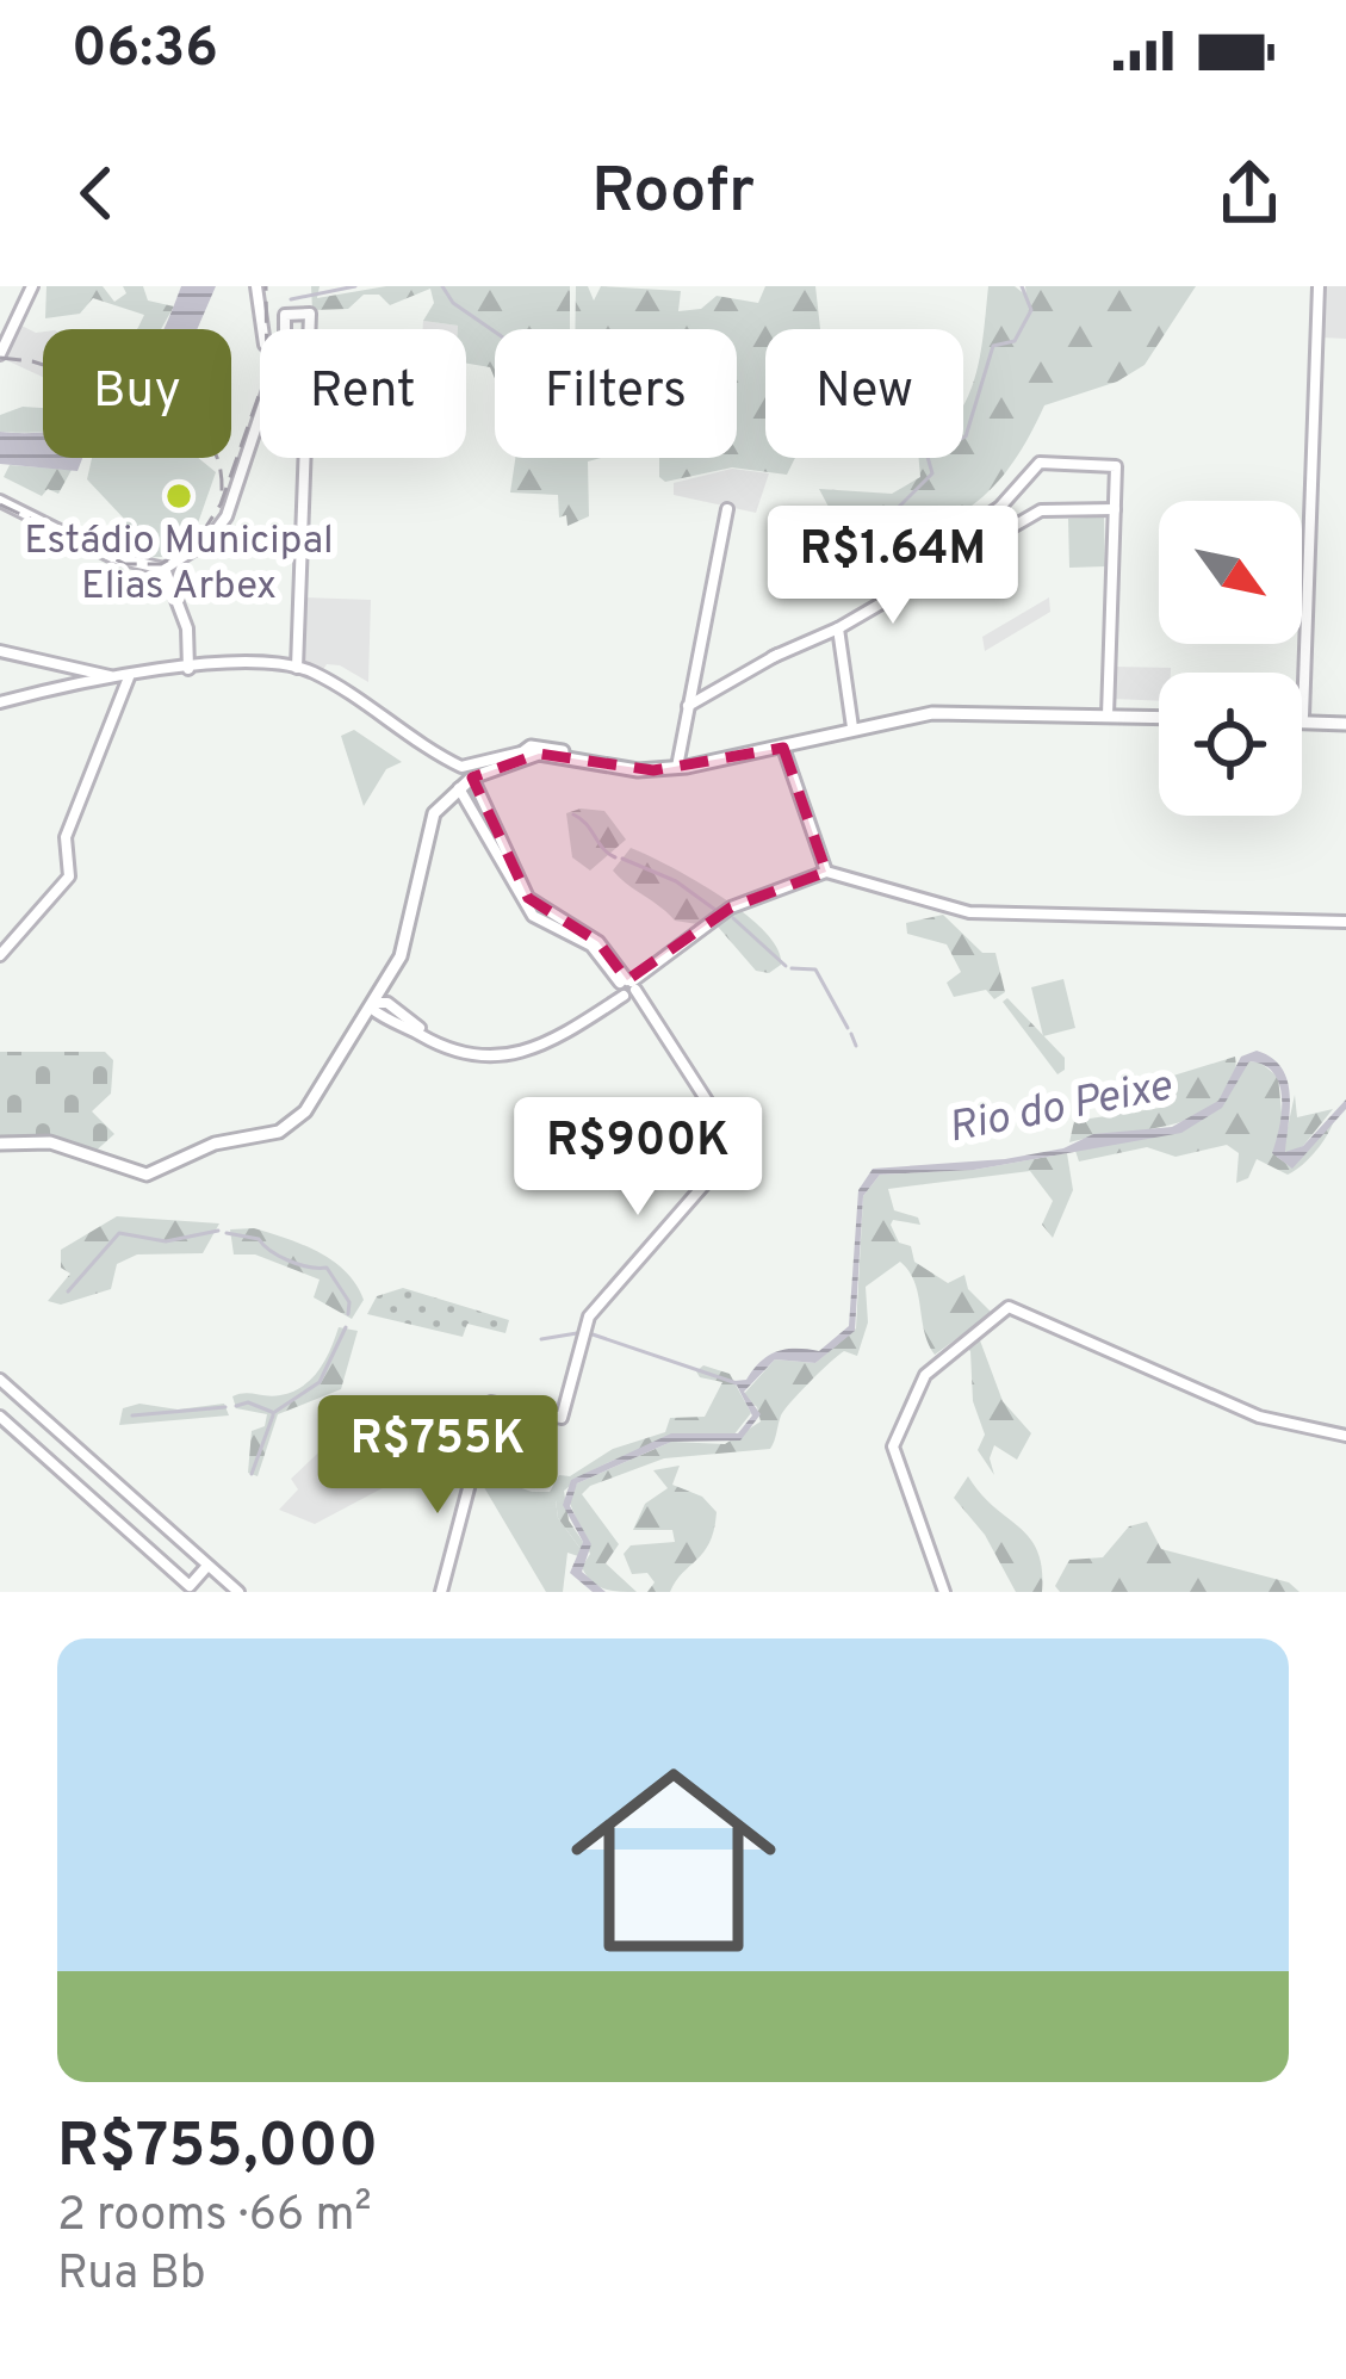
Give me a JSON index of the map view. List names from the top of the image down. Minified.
{"water":["Rio do Peixe"],"places":["Estádio Municipal Elias Arbex"],"north":"bottom right","page":{"status":"06:36","header":"Roofr","chip":["Buy","Rent","Filters","New"],"price":["R$1.64M","R$900K","R$755K"],"list":[{"name":"R$755,000","note":"2 rooms · 66 m² · Rua Bb"}]}}
